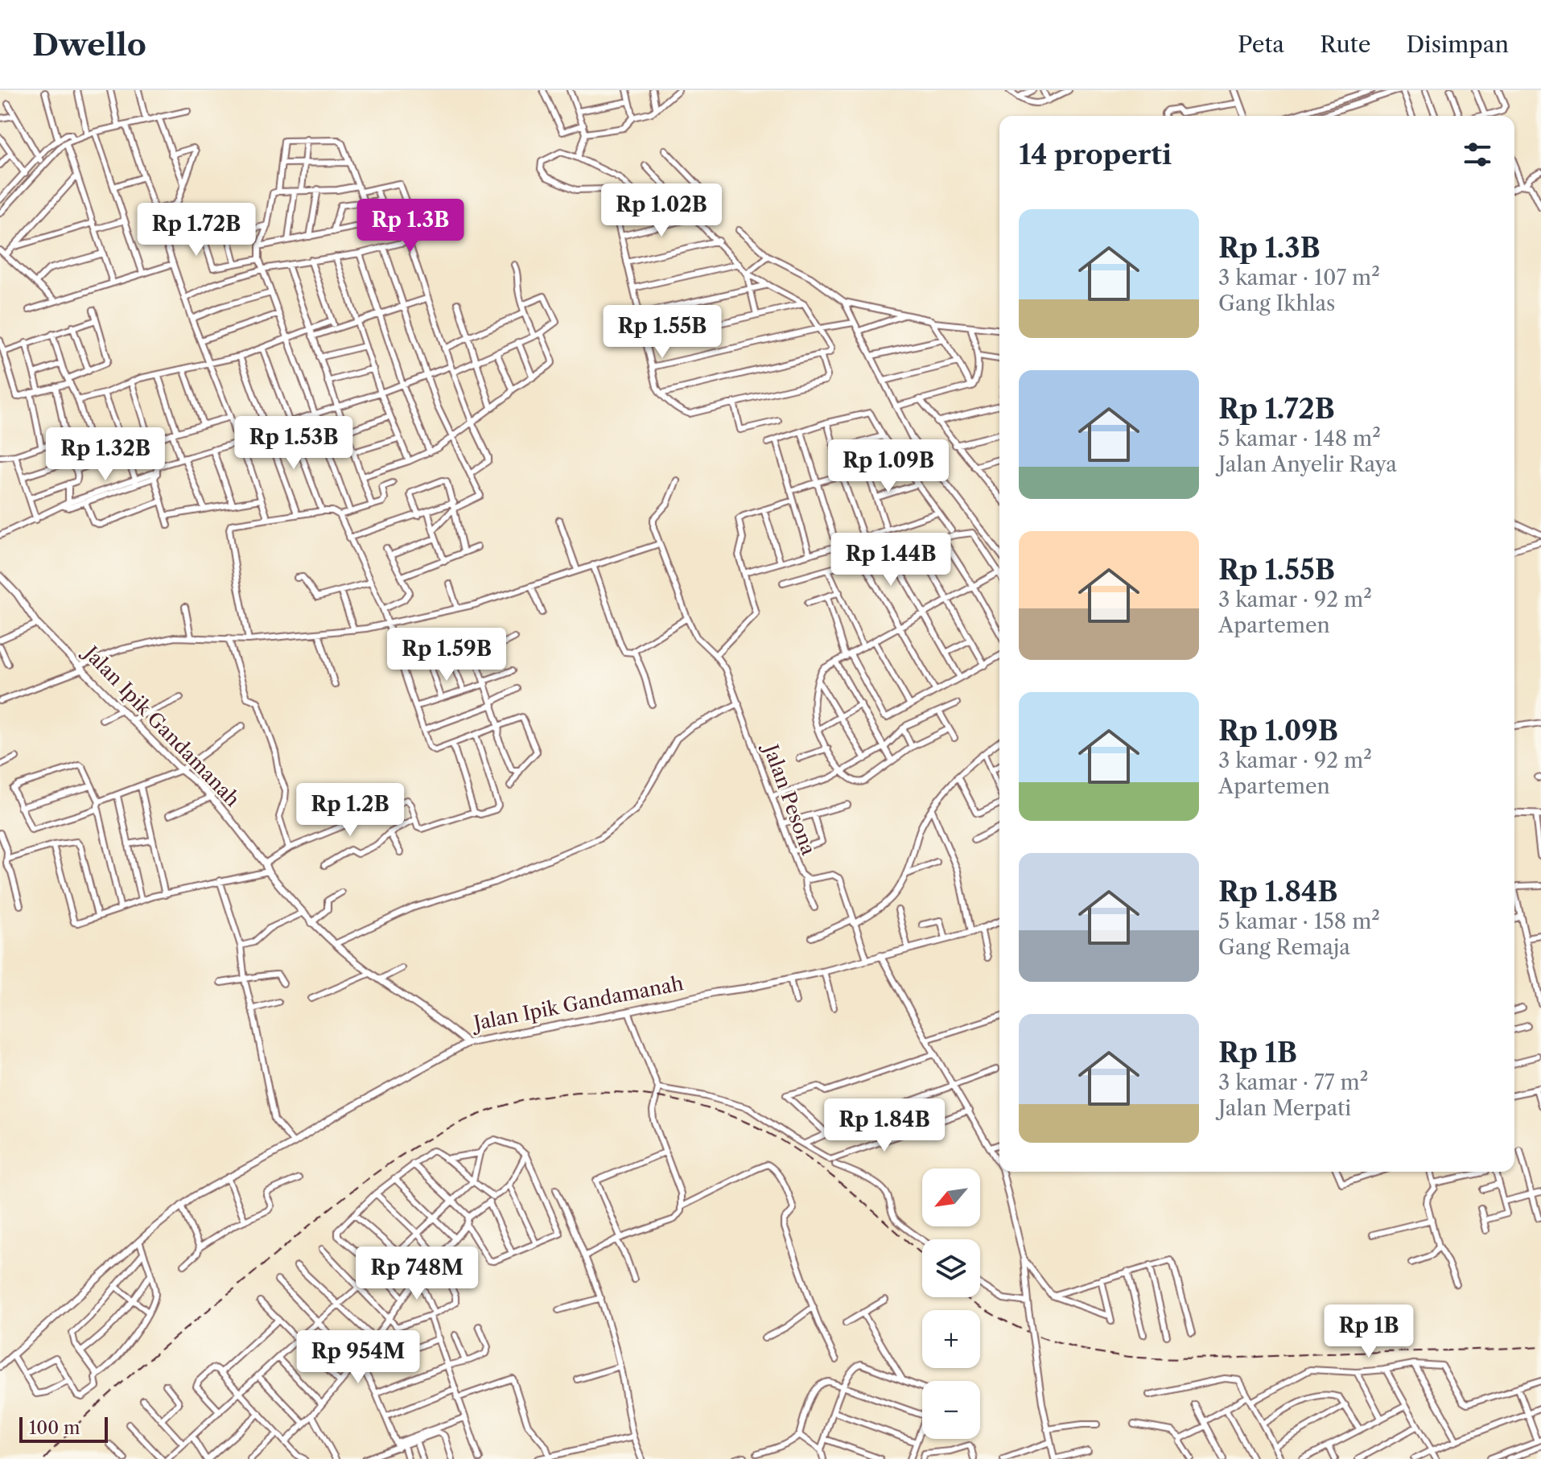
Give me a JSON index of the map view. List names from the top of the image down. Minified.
{"streets":{"street":["Jalan Ipik Gandamanah","Jalan Pesona"]},"crossings":[["Jalan Ipik Gandamanah","Jalan Pesona"]],"scale_bar":"100 m","north":"bottom left","page":{"header":"Dwello","nav":["Peta","Rute","Disimpan"],"heading":"14 properti","price":["Rp 1.02B","Rp 1.3B","Rp 1.72B","Rp 1.55B","Rp 1.53B","Rp 1.32B","Rp 1.09B","Rp 1.44B","Rp 1.59B","Rp 1.2B","Rp 1.84B","Rp 748M","Rp 1B","Rp 954M"],"list":[{"name":"Rp 1.3B","note":"3 kamar · 107 m² · Gang Ikhlas"},{"name":"Rp 1.72B","note":"5 kamar · 148 m² · Jalan Anyelir Raya"},{"name":"Rp 1.55B","note":"3 kamar · 92 m² · Apartemen"},{"name":"Rp 1.09B","note":"3 kamar · 92 m² · Apartemen"},{"name":"Rp 1.84B","note":"5 kamar · 158 m² · Gang Remaja"},{"name":"Rp 1B","note":"3 kamar · 77 m² · Jalan Merpati"}],"map_buttons":["+","−"],"scale":"100 m"}}
